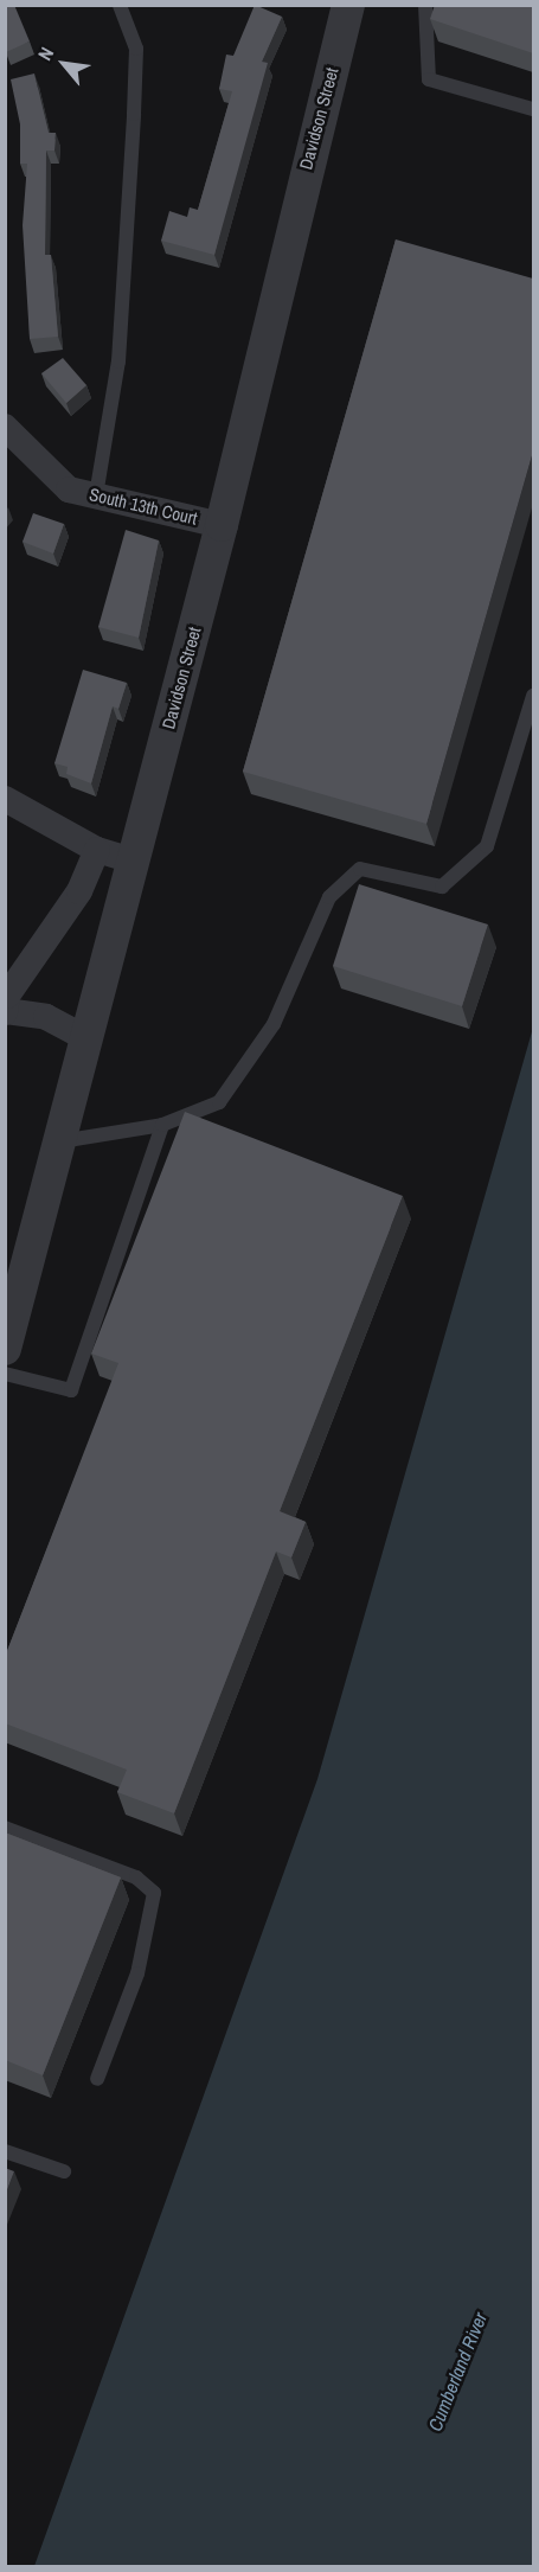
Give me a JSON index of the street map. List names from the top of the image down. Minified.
{"streets":{"street":["Davidson Street","South 13th Court"]},"crossings":[["Davidson Street","South 13th Court"]],"water":["Cumberland River"],"north":"top left"}
